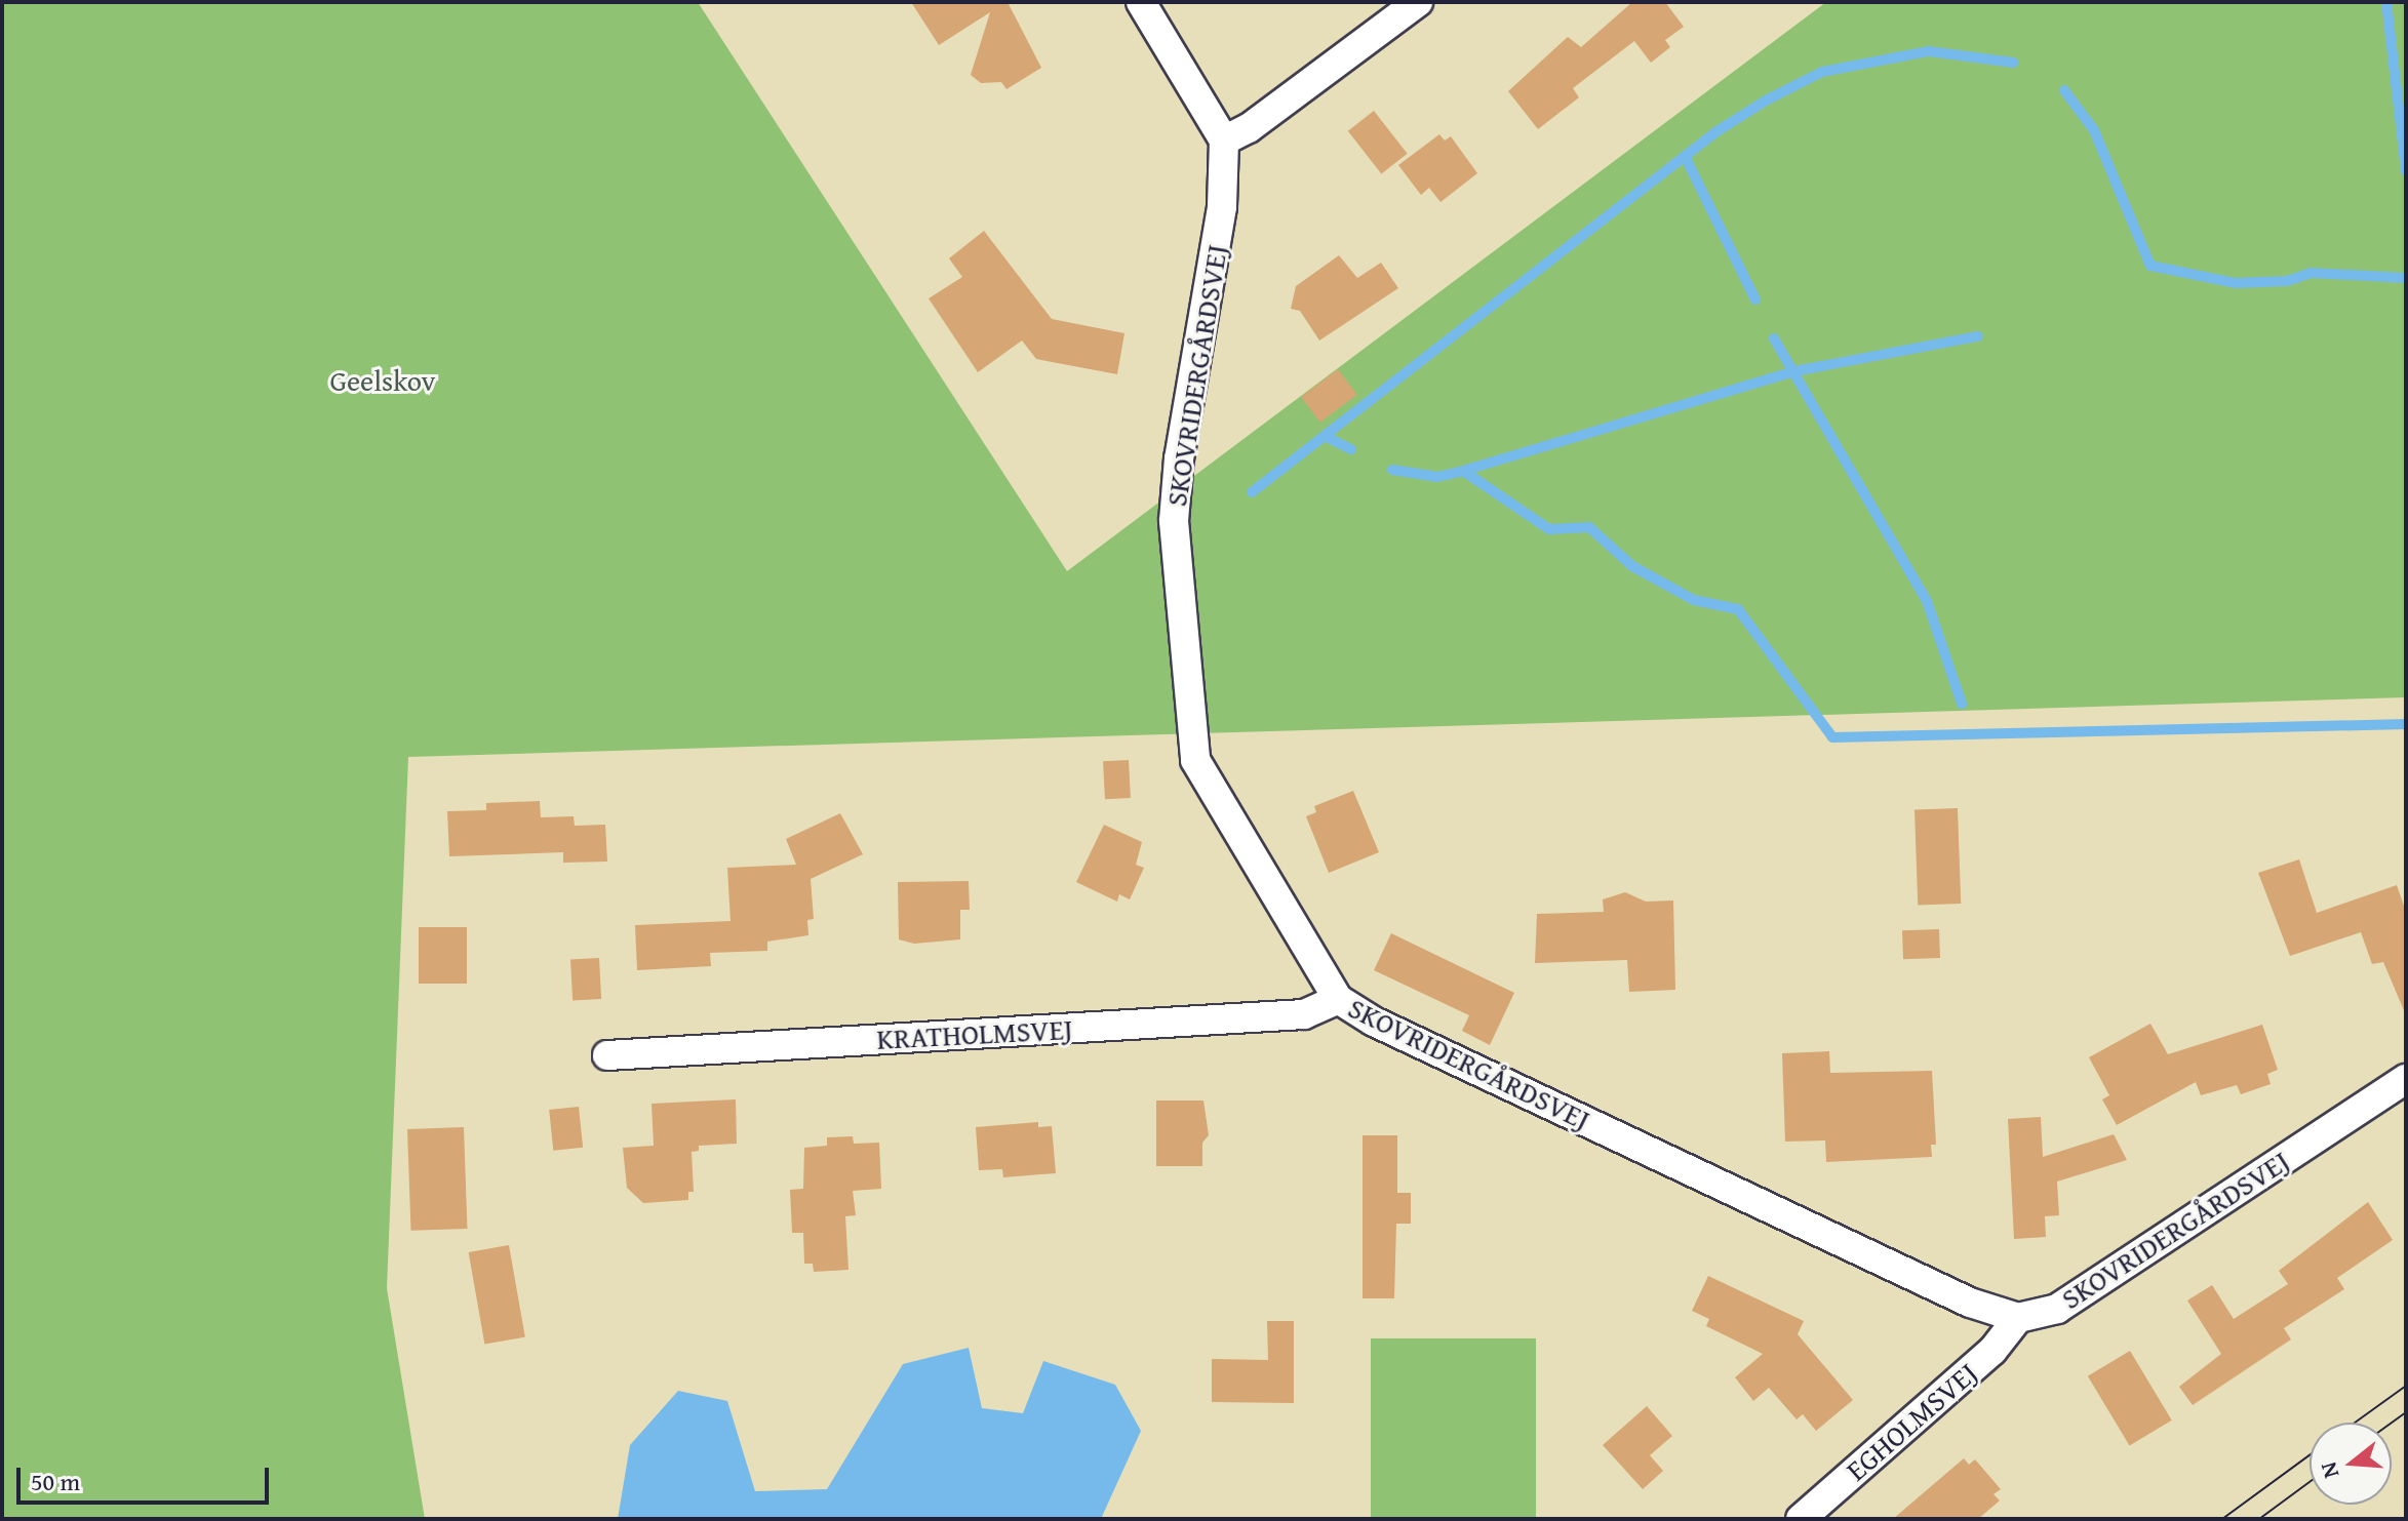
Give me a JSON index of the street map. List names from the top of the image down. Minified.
{"streets":{"street":["SKOVRIDERGÅRDSVEJ","KRATHOLMSVEJ","EGHOLMSVEJ"]},"crossings":[["SKOVRIDERGÅRDSVEJ","KRATHOLMSVEJ"],["SKOVRIDERGÅRDSVEJ","EGHOLMSVEJ"]],"parks":["Geelskov"],"scale_bar":"50 m","north":"left"}
